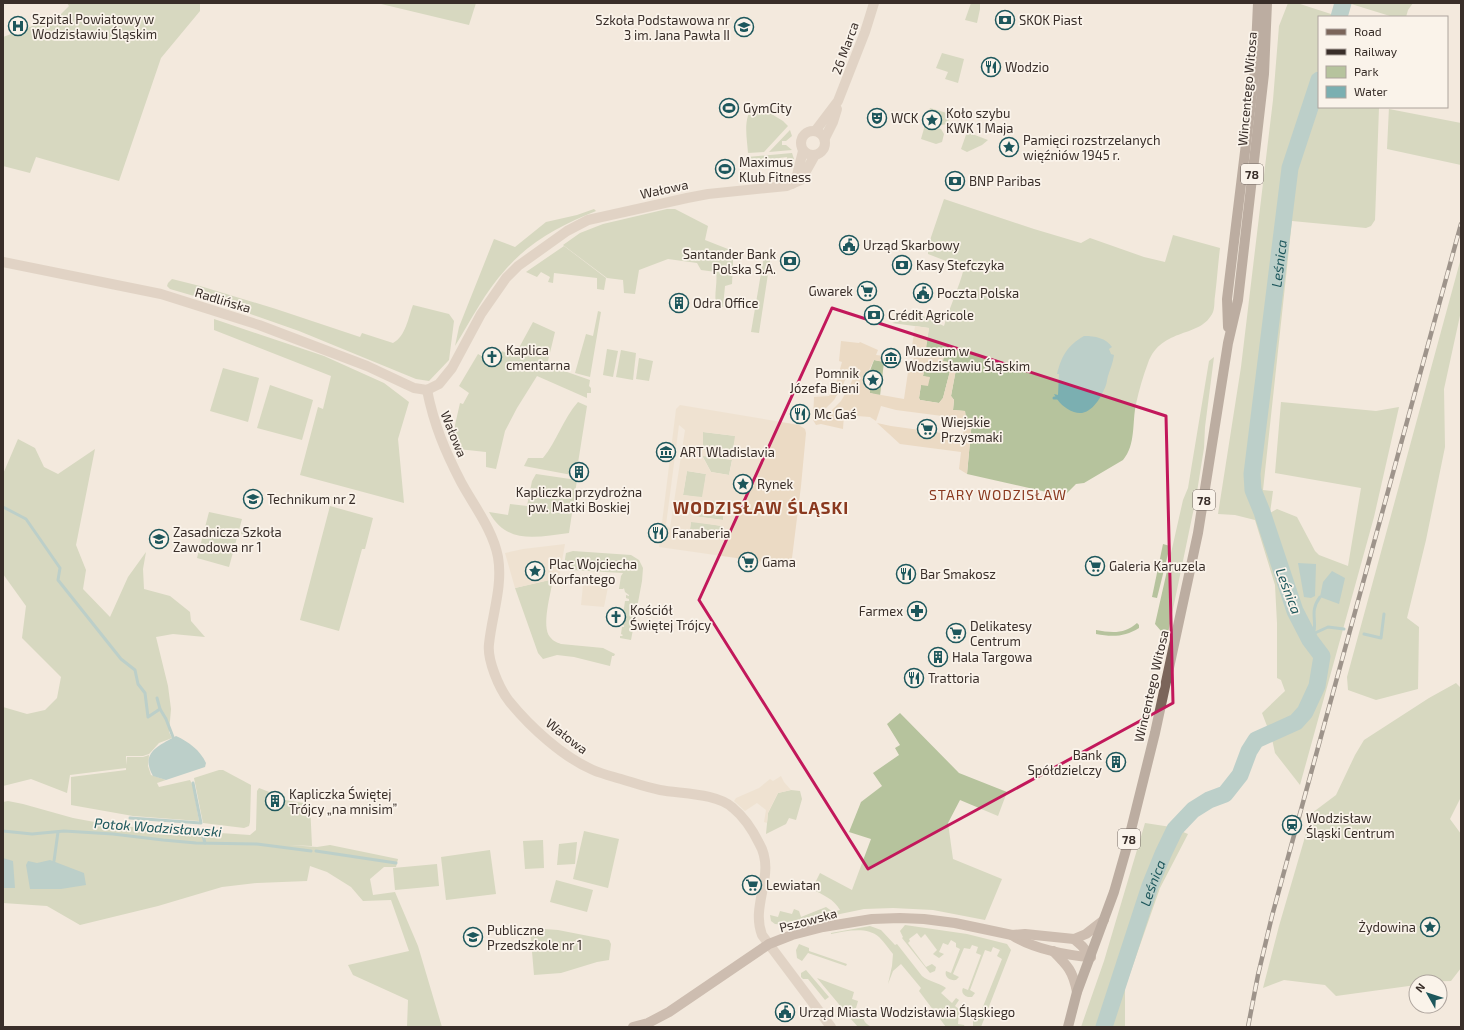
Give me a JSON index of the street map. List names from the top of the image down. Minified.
{"streets":{"main road":["Wincentego Witosa","78","Pszowska"],"street":["26 Marca","Wałowa","Radlińska"]},"crossings":[["Wincentego Witosa","Pszowska"],["Wałowa","Radlińska"],["Wałowa","Pszowska"]],"districts":["STARY WODZISŁAW","WODZISŁAW ŚLĄSKI"],"water":["Leśnica","Potok Wodzisławski"],"places":{"bank":["SKOK Piast","BNP Paribas","Santander Bank Polska S.A.","Kasy Stefczyka","Crédit Agricole"],"hospital":["Szpital Powiatowy w Wodzisławiu Śląskim"],"school or university":["Szkoła Podstawowa nr 3 im. Jana Pawła II","Technikum nr 2","Zasadnicza Szkoła Zawodowa nr 1","Publiczne Przedszkole nr 1"],"restaurant":["Wodzio","Mc Gaś","Fanaberia","Bar Smakosz","Trattoria"],"sports":["GymCity","Maximus Klub Fitness"],"theatre":["WCK"],"place":["Koło szybu KWK 1 Maja","Pamięci rozstrzelanych więźniów 1945 r.","Pomnik Józefa Bieni","Rynek","Plac Wojciecha Korfantego","Żydowina"],"public building":["Urząd Skarbowy","Poczta Polska","Urząd Miasta Wodzisławia Śląskiego"],"supermarket":["Gwarek","Wiejskie Przysmaki","Gama","Galeria Karuzela","Delikatesy Centrum","Lewiatan"],"building":["Odra Office","Kapliczka przydrożna pw. Matki Boskiej","Hala Targowa","Bank Spółdzielczy","Kapliczka Świętej Trójcy „na mnisim”"],"church":["Kaplica cmentarna","Kościół Świętej Trójcy"],"museum":["Muzeum w Wodzisławiu Śląskim","ART Wladislavia"],"pharmacy":["Farmex"],"station":["Wodzisław Śląski Centrum"]},"legend":["Road","Railway","Park","Water"],"north":"top left"}
